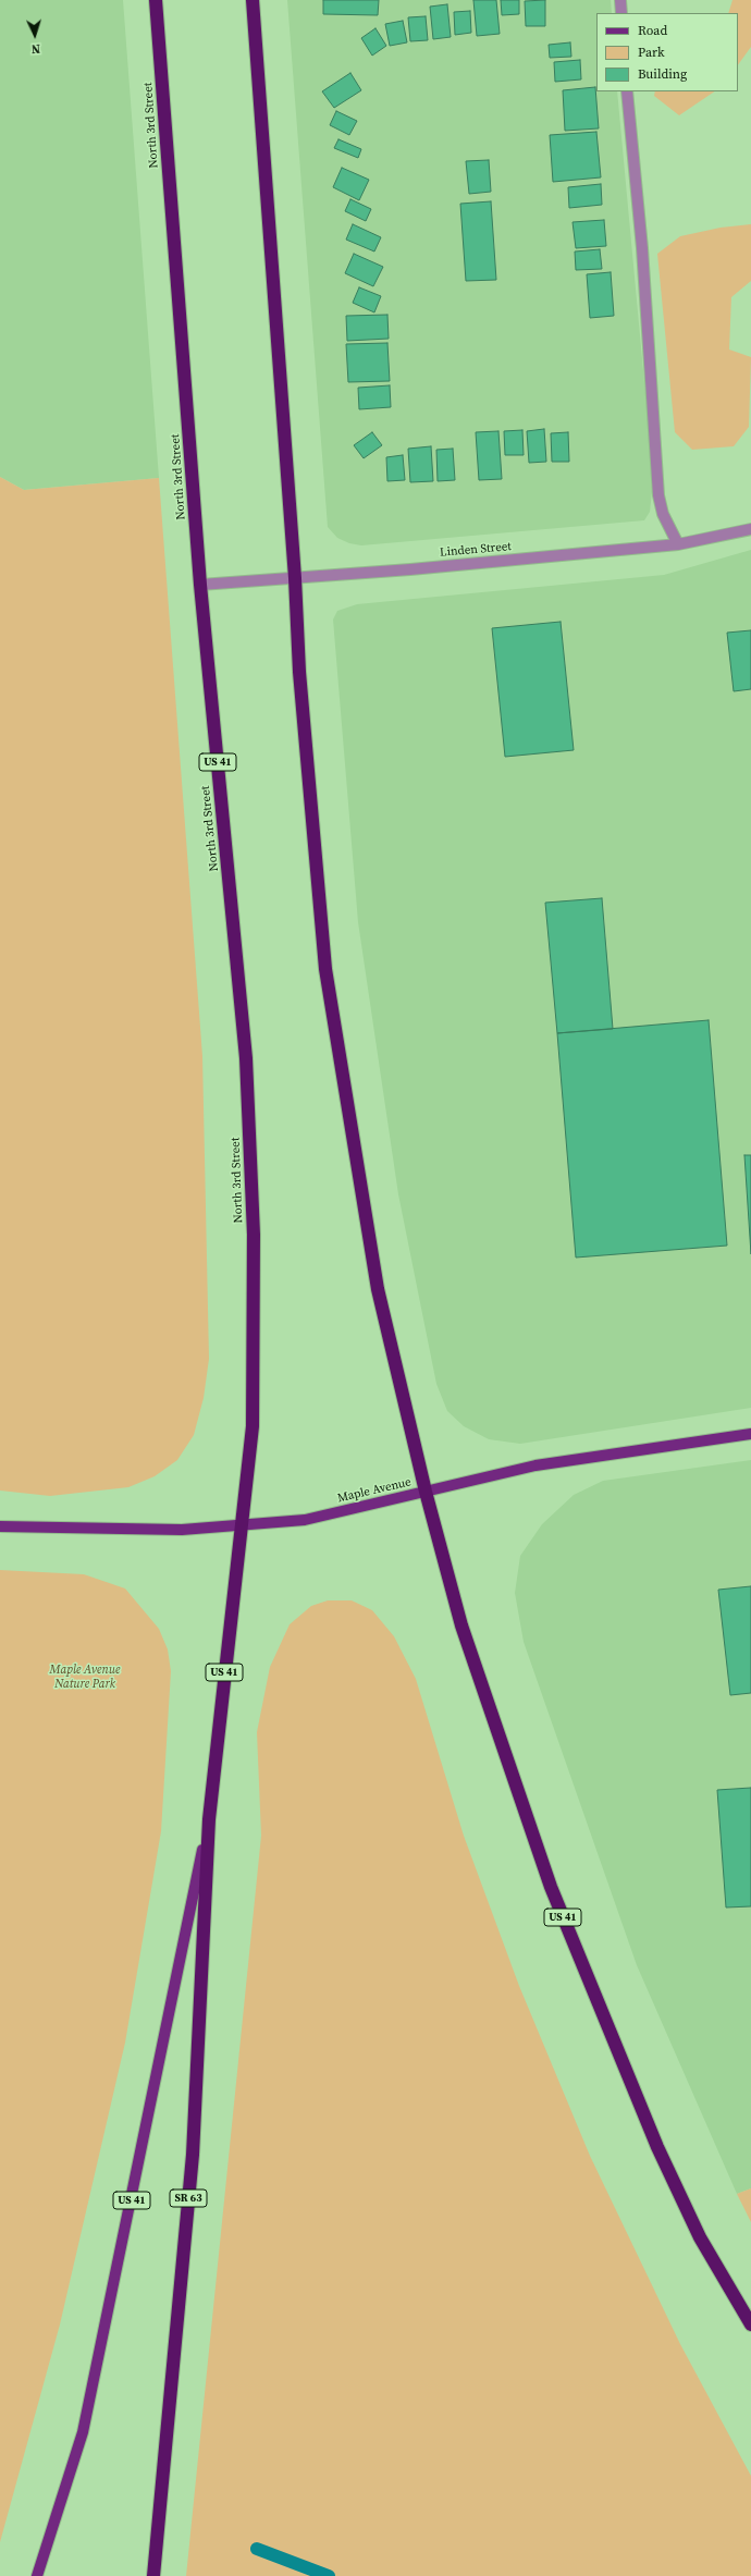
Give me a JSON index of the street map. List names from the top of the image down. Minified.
{"streets":{"highway":["North 3rd Street","US 41","SR 63"],"main road":["Maple Avenue"],"street":["Linden Street"]},"crossings":[["North 3rd Street","Linden Street"],["North 3rd Street","US 41"],["North 3rd Street","Maple Avenue"],["Linden Street","US 41"],["US 41","Maple Avenue"],["US 41","SR 63"]],"parks":["Maple Avenue Nature Park"],"legend":["Road","Park","Building"],"north":"bottom"}
